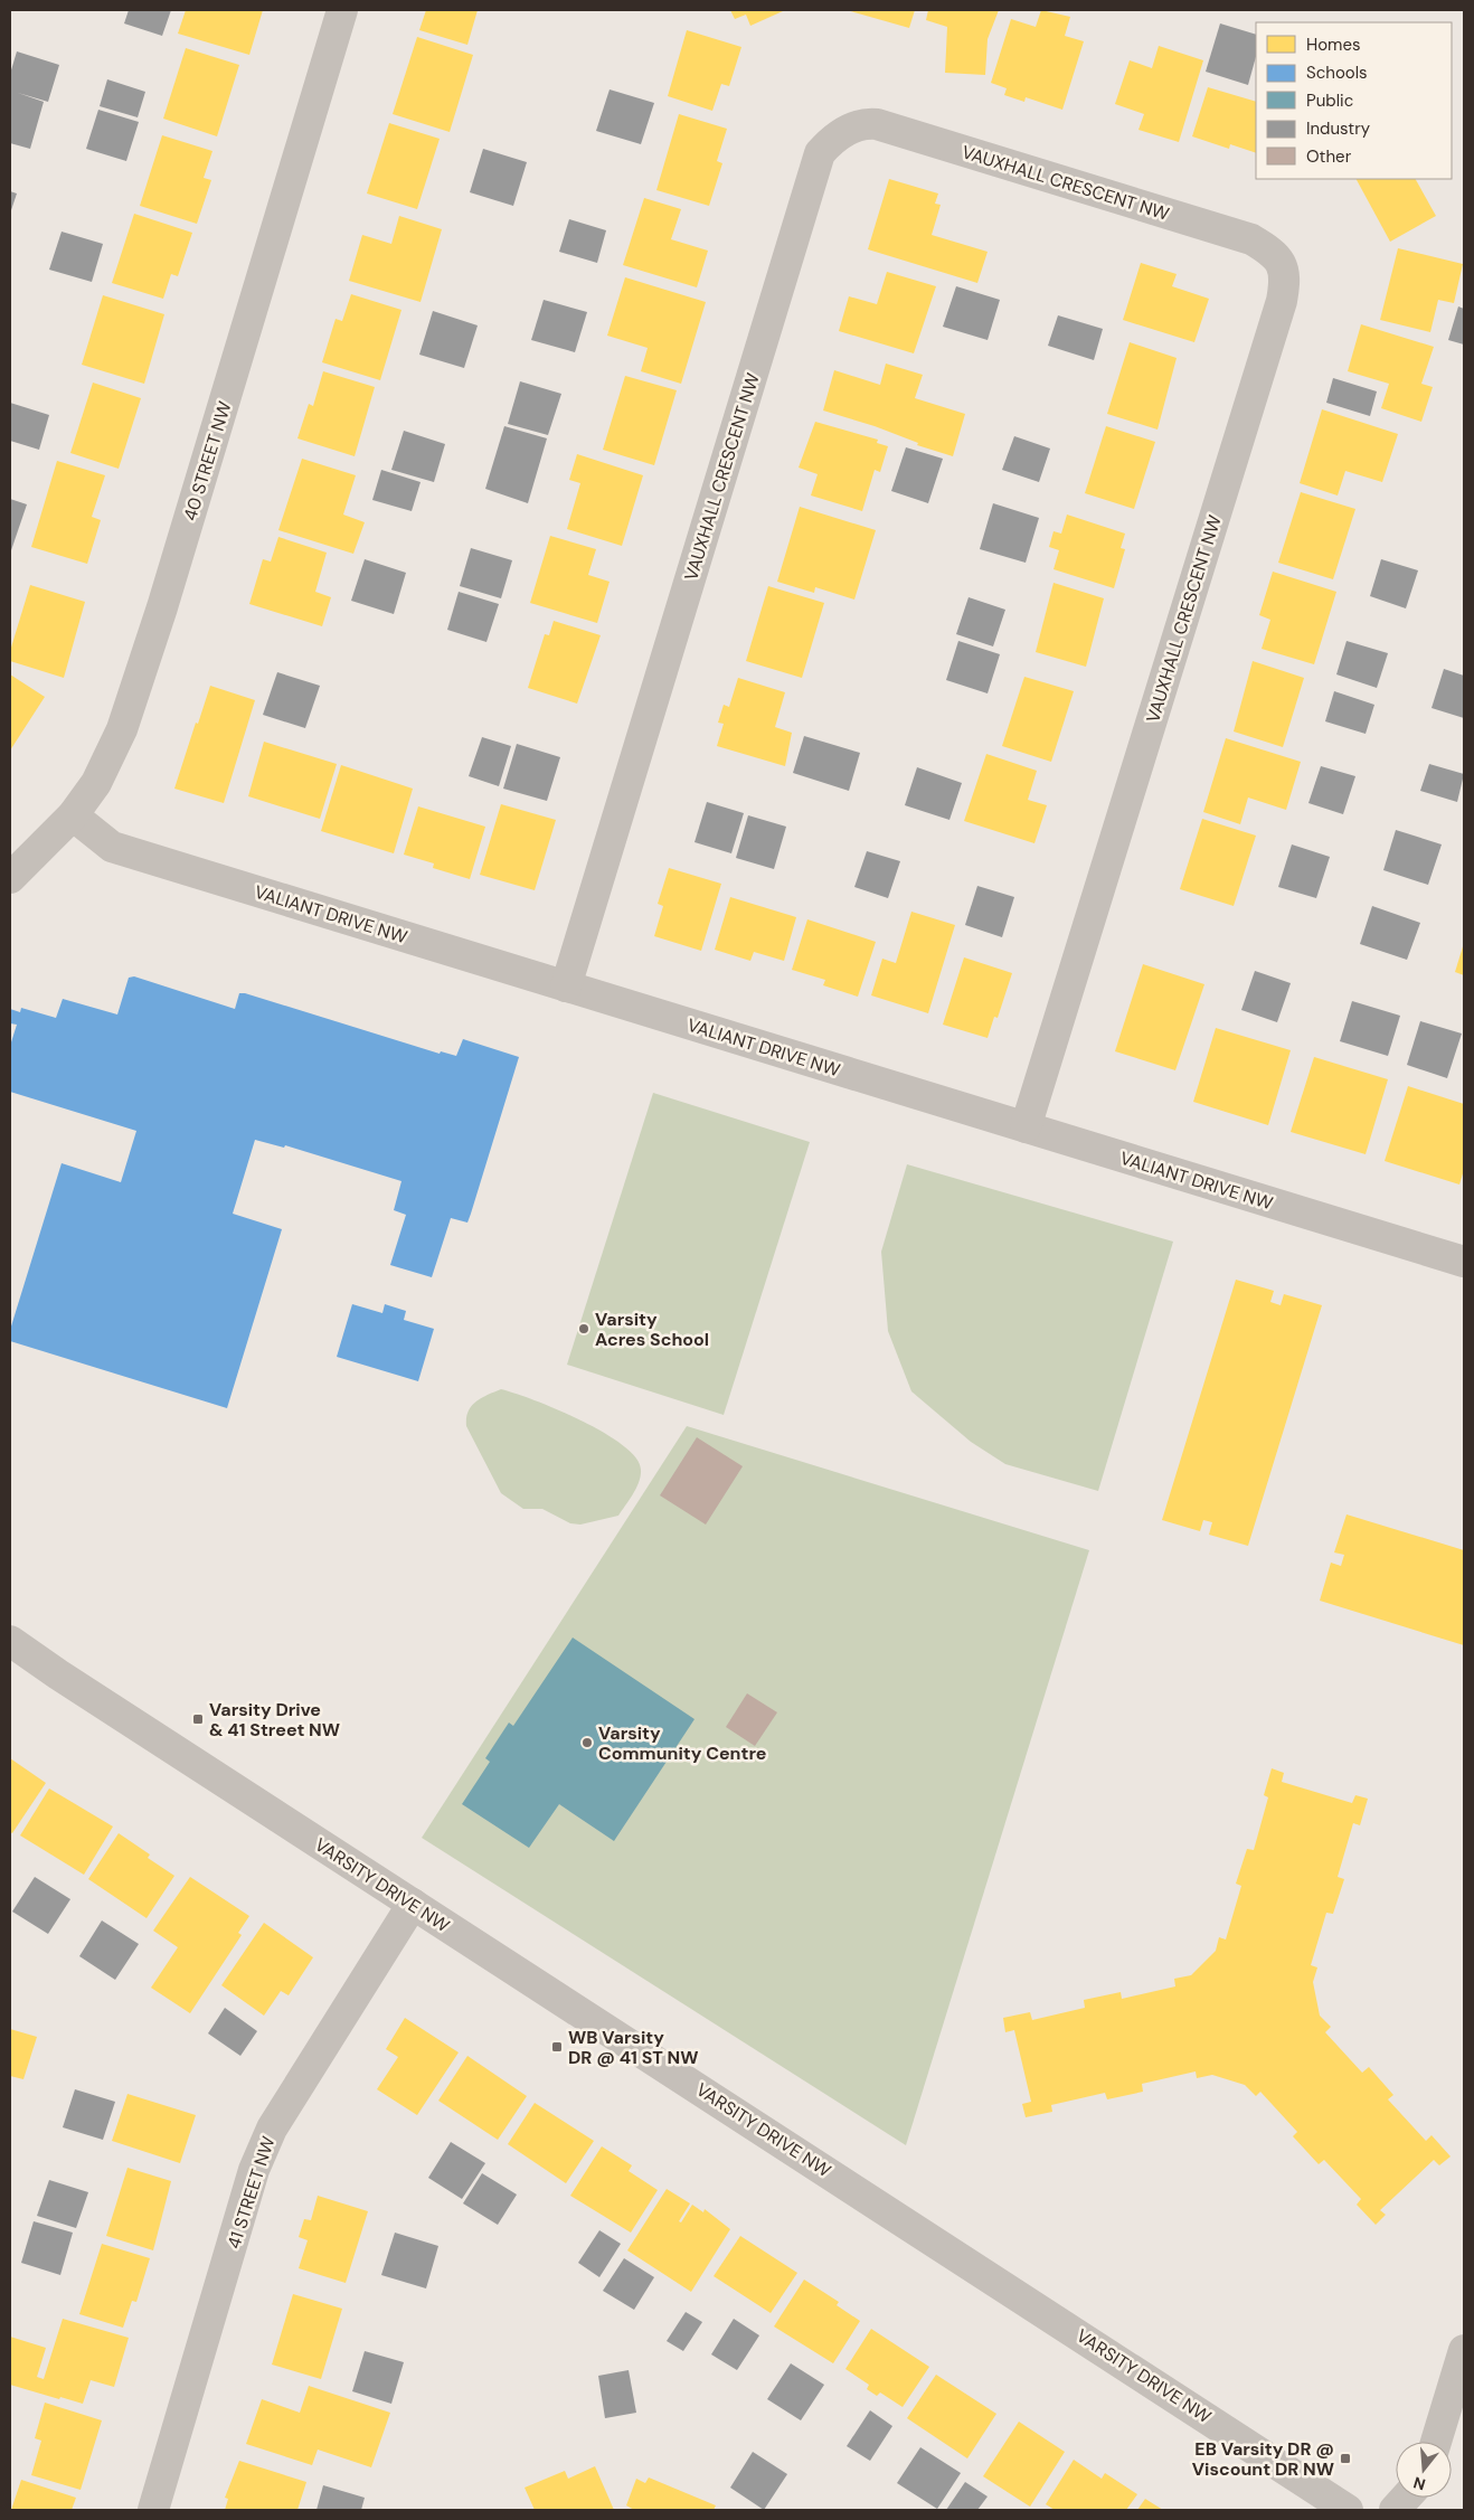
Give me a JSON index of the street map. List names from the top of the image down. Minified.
{"streets":{"street":["VAUXHALL CRESCENT NW","40 STREET NW","VALIANT DRIVE NW","VARSITY DRIVE NW","41 STREET NW"]},"crossings":[["VAUXHALL CRESCENT NW","VALIANT DRIVE NW"],["40 STREET NW","VALIANT DRIVE NW"],["VARSITY DRIVE NW","41 STREET NW"]],"places":{"other":["Varsity Acres School","Varsity Community Centre"],"transit":["Varsity Drive & 41 Street NW","WB Varsity DR @ 41 ST NW","EB Varsity DR @ Viscount DR NW"]},"legend":["Homes","Schools","Public","Industry","Other"],"north":"bottom"}
